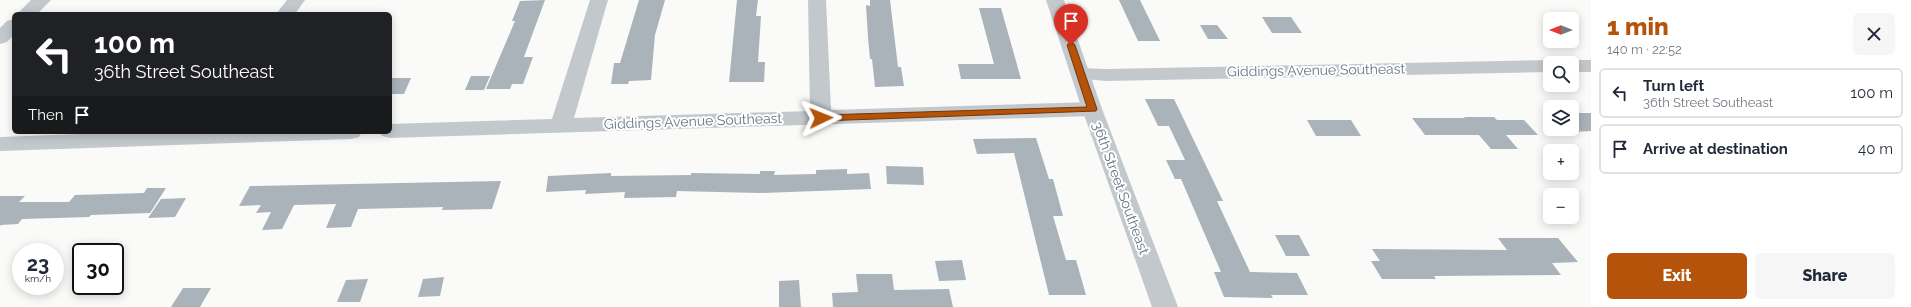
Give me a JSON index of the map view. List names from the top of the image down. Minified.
{"streets":{"street":["Giddings Avenue Southeast","36th Street Southeast"]},"crossings":[["Giddings Avenue Southeast","36th Street Southeast"]],"north":"left","page":{"heading":["1 min","140 m · 22:52"],"map_buttons":["+","−"],"turn":["100 m","36th Street Southeast"],"list":[{"name":"Turn left","note":"36th Street Southeast","value":"100 m"},{"name":"Arrive at destination","value":"40 m"}],"then":"Then","speed":"23 km/h","limit":"30","buttons":["Exit","Share"]}}
